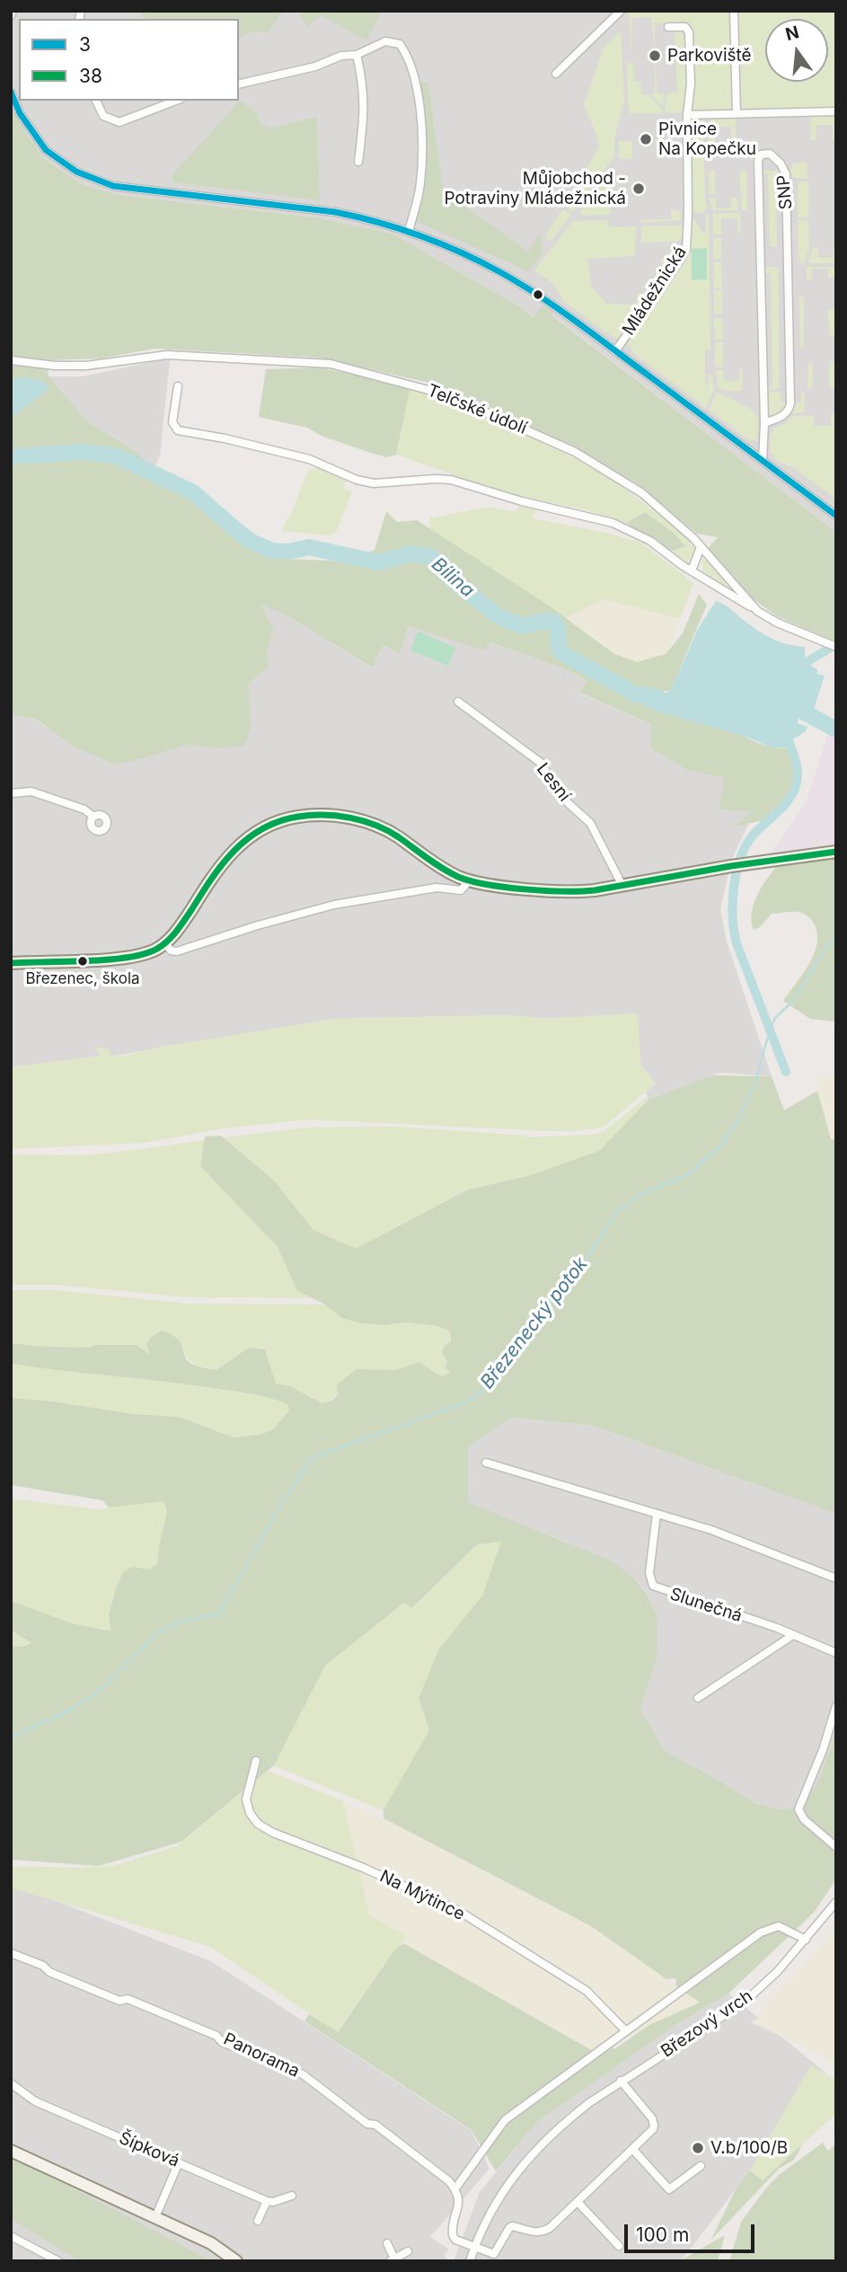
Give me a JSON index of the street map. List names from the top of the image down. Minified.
{"streets":{"street":["SNP","Mládežnická","Telčské údolí","Lesní","Slunečná","Na Mýtince","Březový vrch","Panorama","Šípková"]},"water":["Bílina","Březenecký potok"],"places":["Parkoviště","Pivnice Na Kopečku","Můjobchod - Potraviny Mládežnická","Březenec, škola","V.b/100/B"],"lines":["transit line 3","transit line 38"],"legend":["3","38"],"scale_bar":"100 m","north":"top"}
